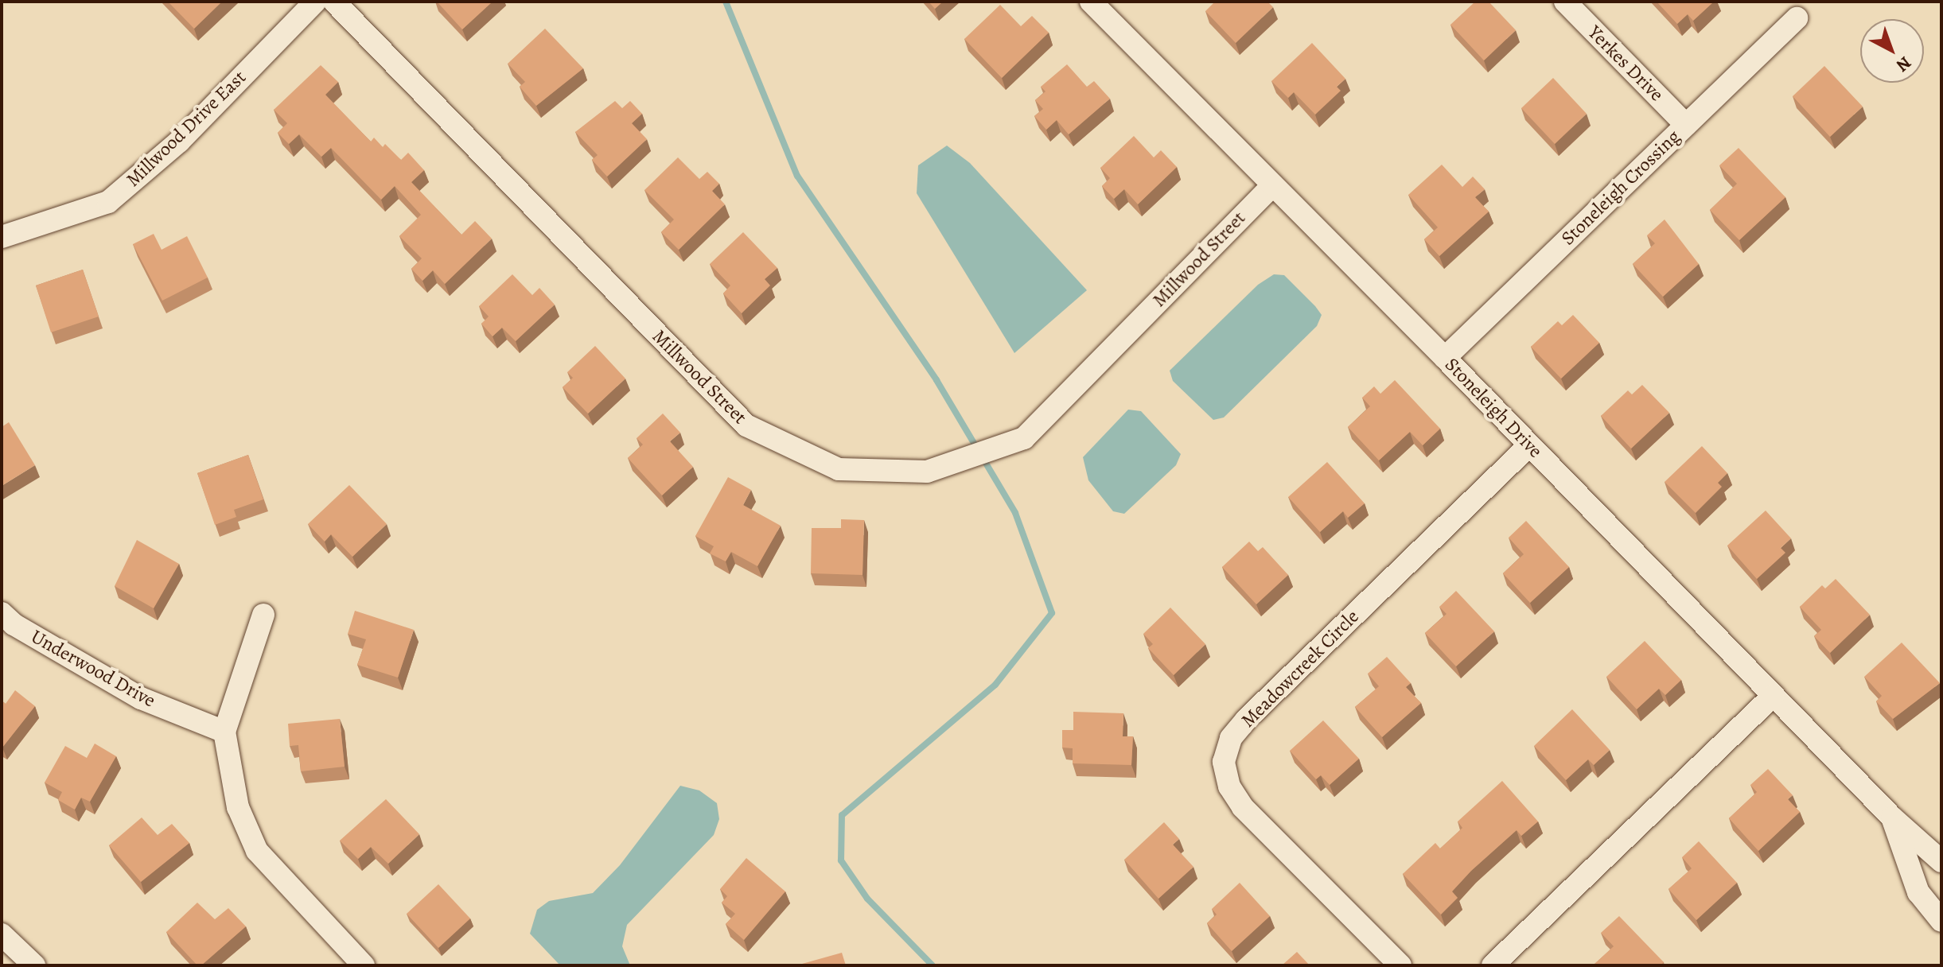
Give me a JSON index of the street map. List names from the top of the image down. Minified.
{"streets":{"street":["Yerkes Drive","Millwood Drive East","Stoneleigh Crossing","Millwood Street","Stoneleigh Drive","Underwood Drive","Meadowcreek Circle"]},"crossings":[["Yerkes Drive","Stoneleigh Crossing"],["Stoneleigh Crossing","Stoneleigh Drive"],["Millwood Street","Stoneleigh Drive"],["Stoneleigh Drive","Meadowcreek Circle"]],"north":"bottom right"}
